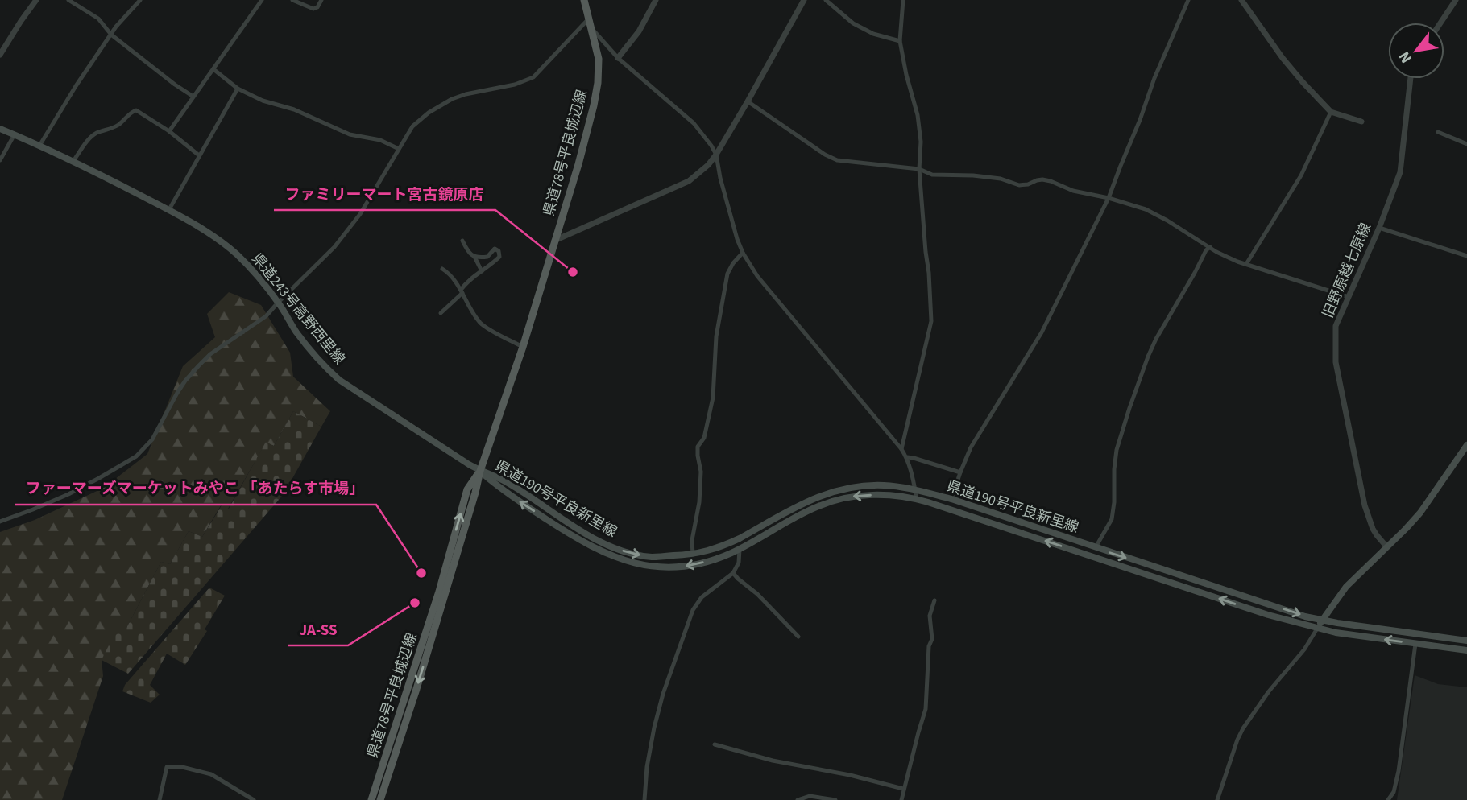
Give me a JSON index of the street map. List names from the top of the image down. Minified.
{"streets":{"main road":["県道78号平良城辺線","県道243号高野西里線","県道190号平良新里線"],"street":["旧野原越七原線"]},"crossings":[["県道78号平良城辺線","県道243号高野西里線"],["県道78号平良城辺線","県道190号平良新里線"],["県道243号高野西里線","県道190号平良新里線"]],"places":["ファミリーマート宮古鏡原店","ファーマーズマーケットみやこ 「あたらす市場」","JA-SS"],"north":"bottom left"}
